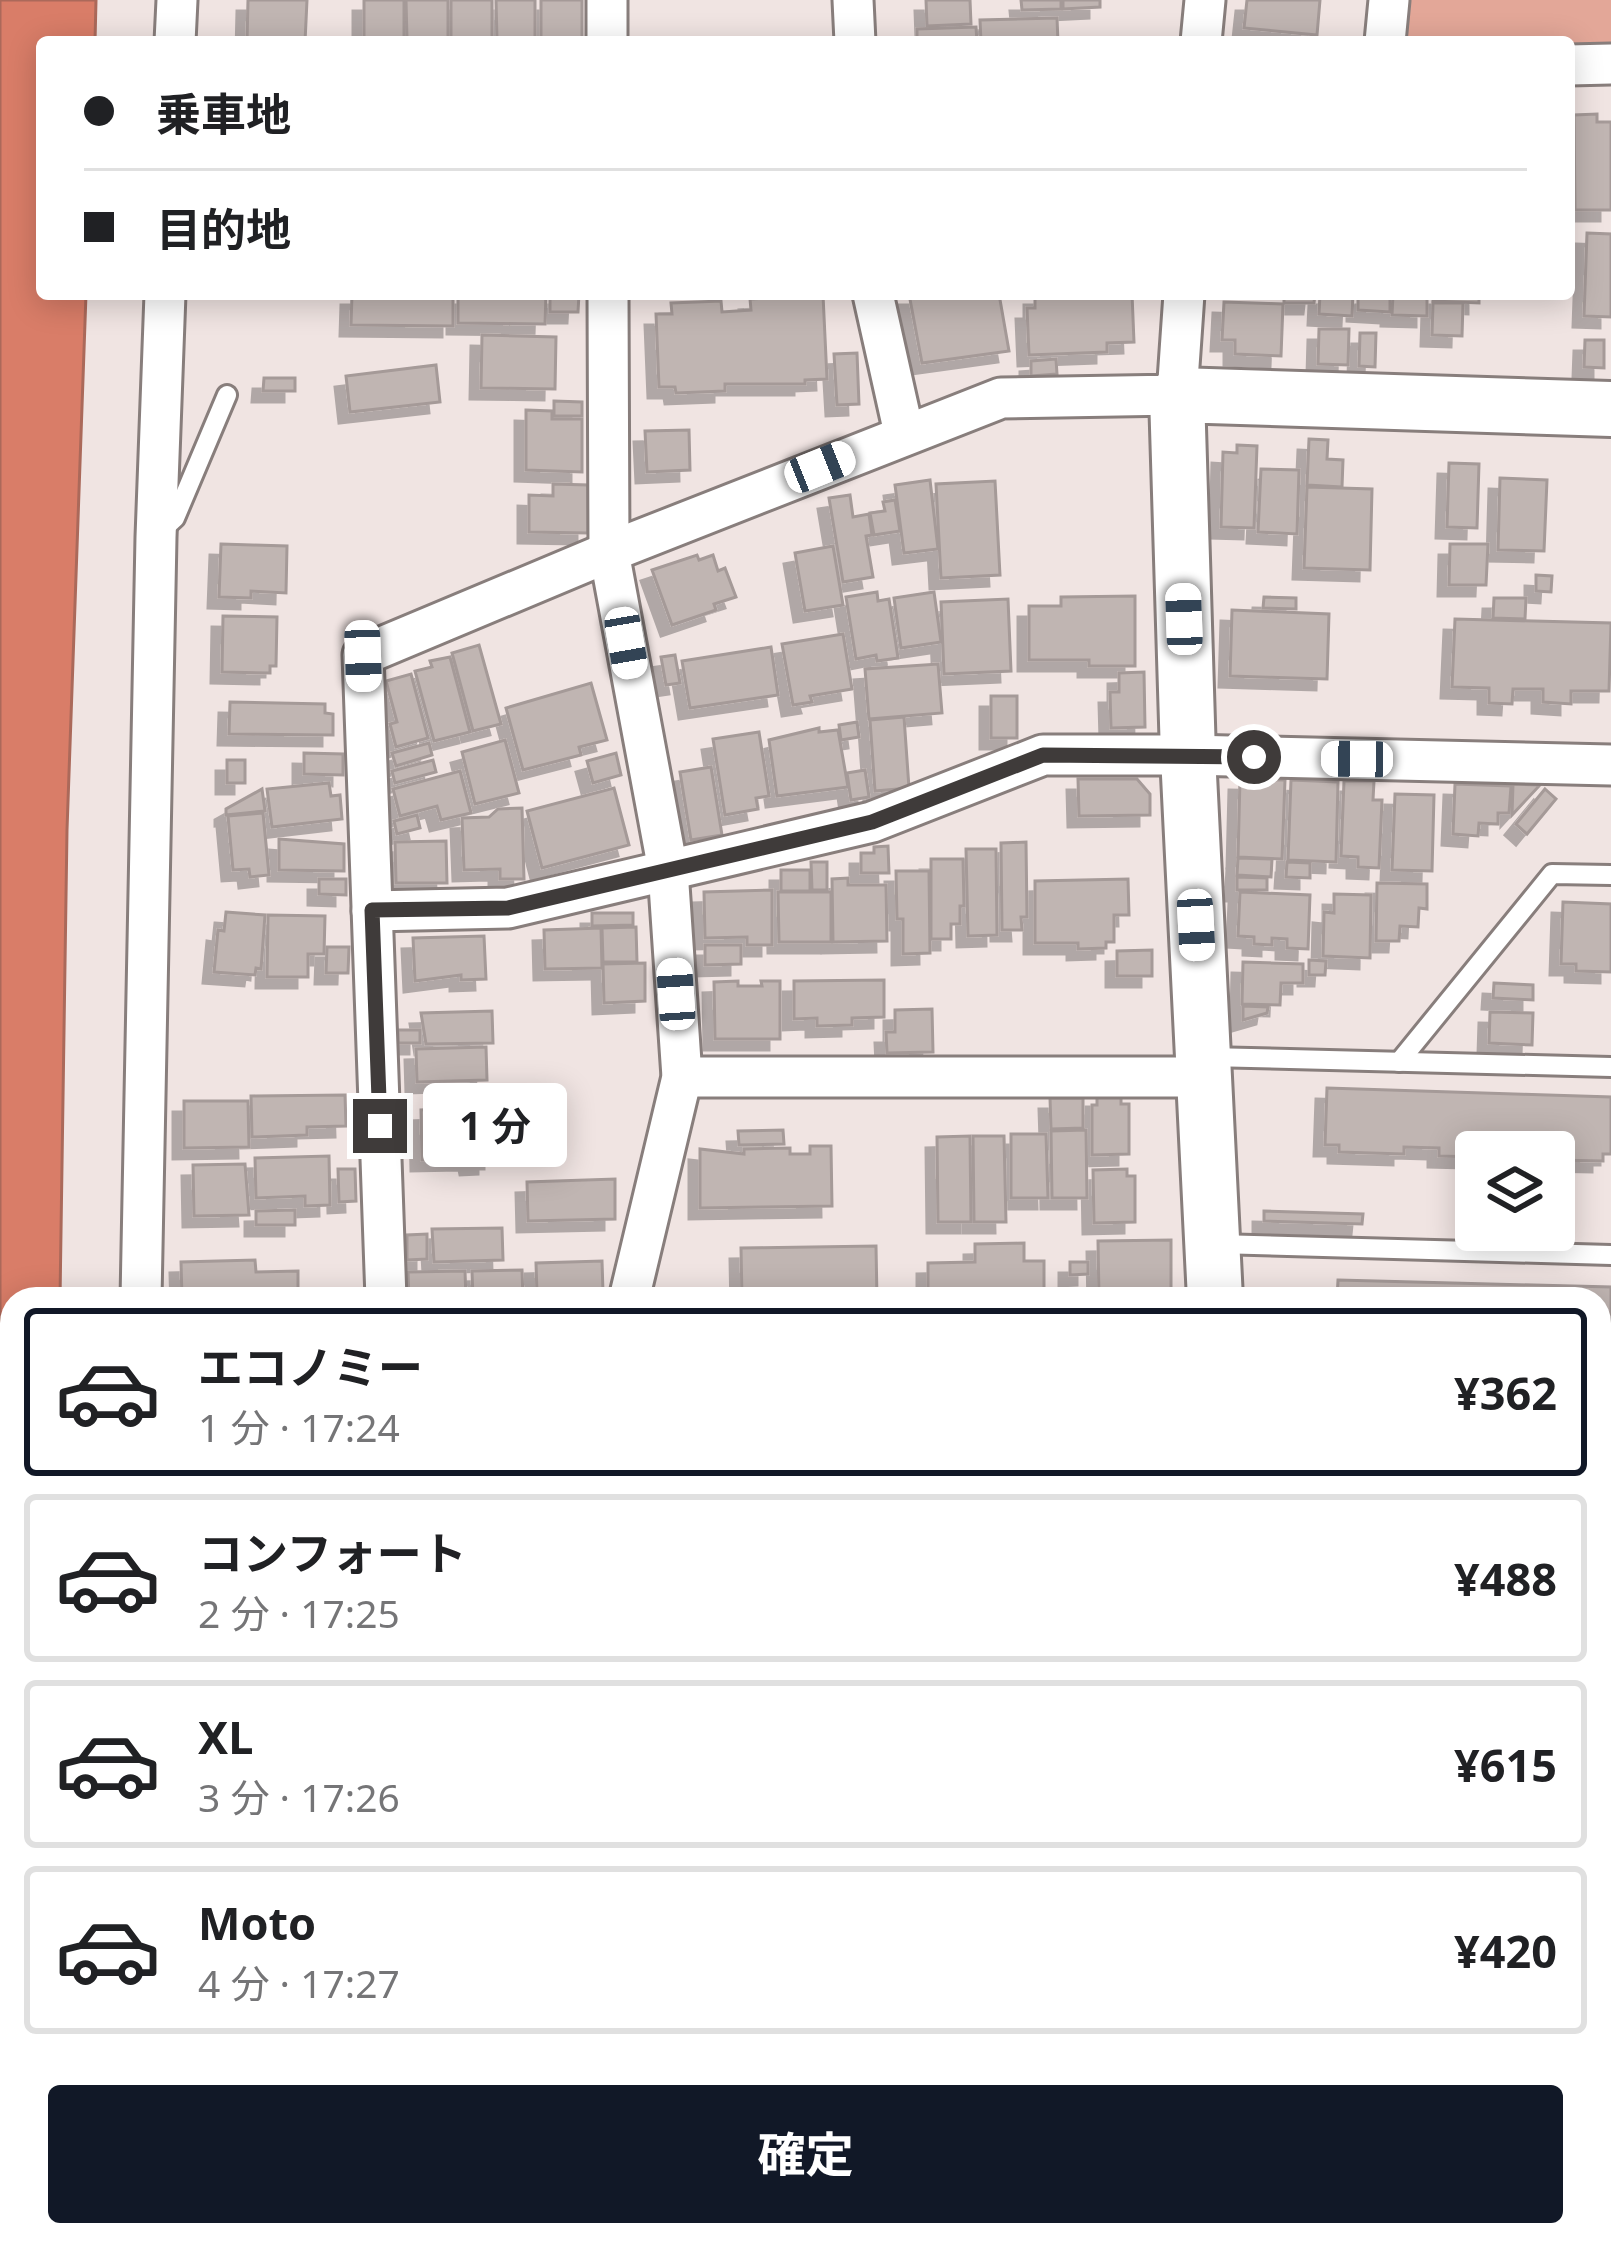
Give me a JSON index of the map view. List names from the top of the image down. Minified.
{"page":{"banner":["乗車地","目的地"],"bubble":"1 分","list":[{"name":"エコノミー","note":"1 分 · 17:24","value":"¥362"},{"name":"コンフォート","note":"2 分 · 17:25","value":"¥488"},{"name":"XL","note":"3 分 · 17:26","value":"¥615"},{"name":"Moto","note":"4 分 · 17:27","value":"¥420"}],"buttons":"確定"}}
